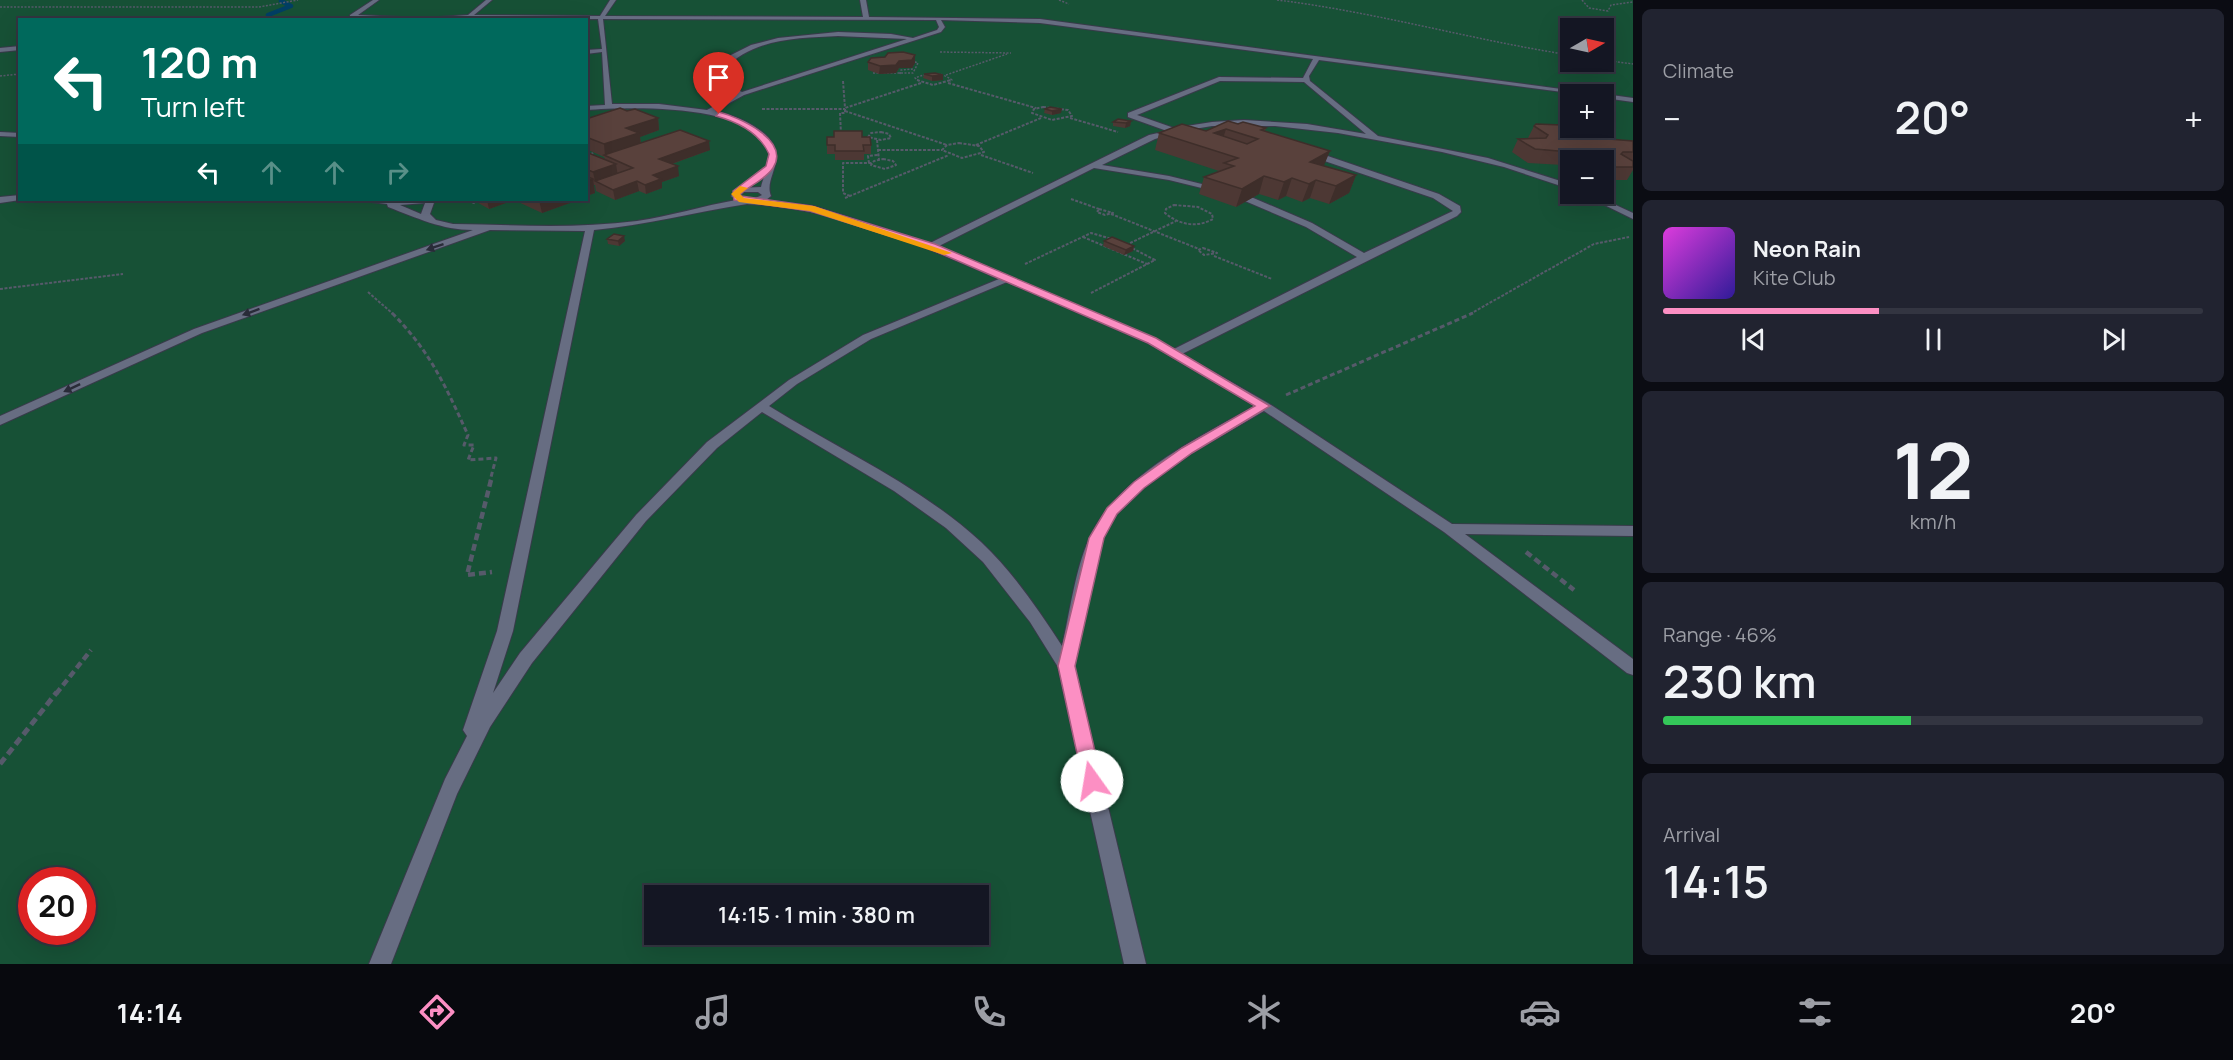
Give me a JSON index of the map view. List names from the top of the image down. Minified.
{"north":"right","page":{"tile":["Climate",["12","km/h"],["Range · 46%","230 km"],["Arrival","14:15"]],"map_buttons":["+","−"],"turn":["120 m","Turn left"],"heat":["−","20°","+"],"song":["Neon Rain","Kite Club"],"limit":"20","trip":"14:15 · 1 min · 380 m","tabs":["14:14","20°"]}}
